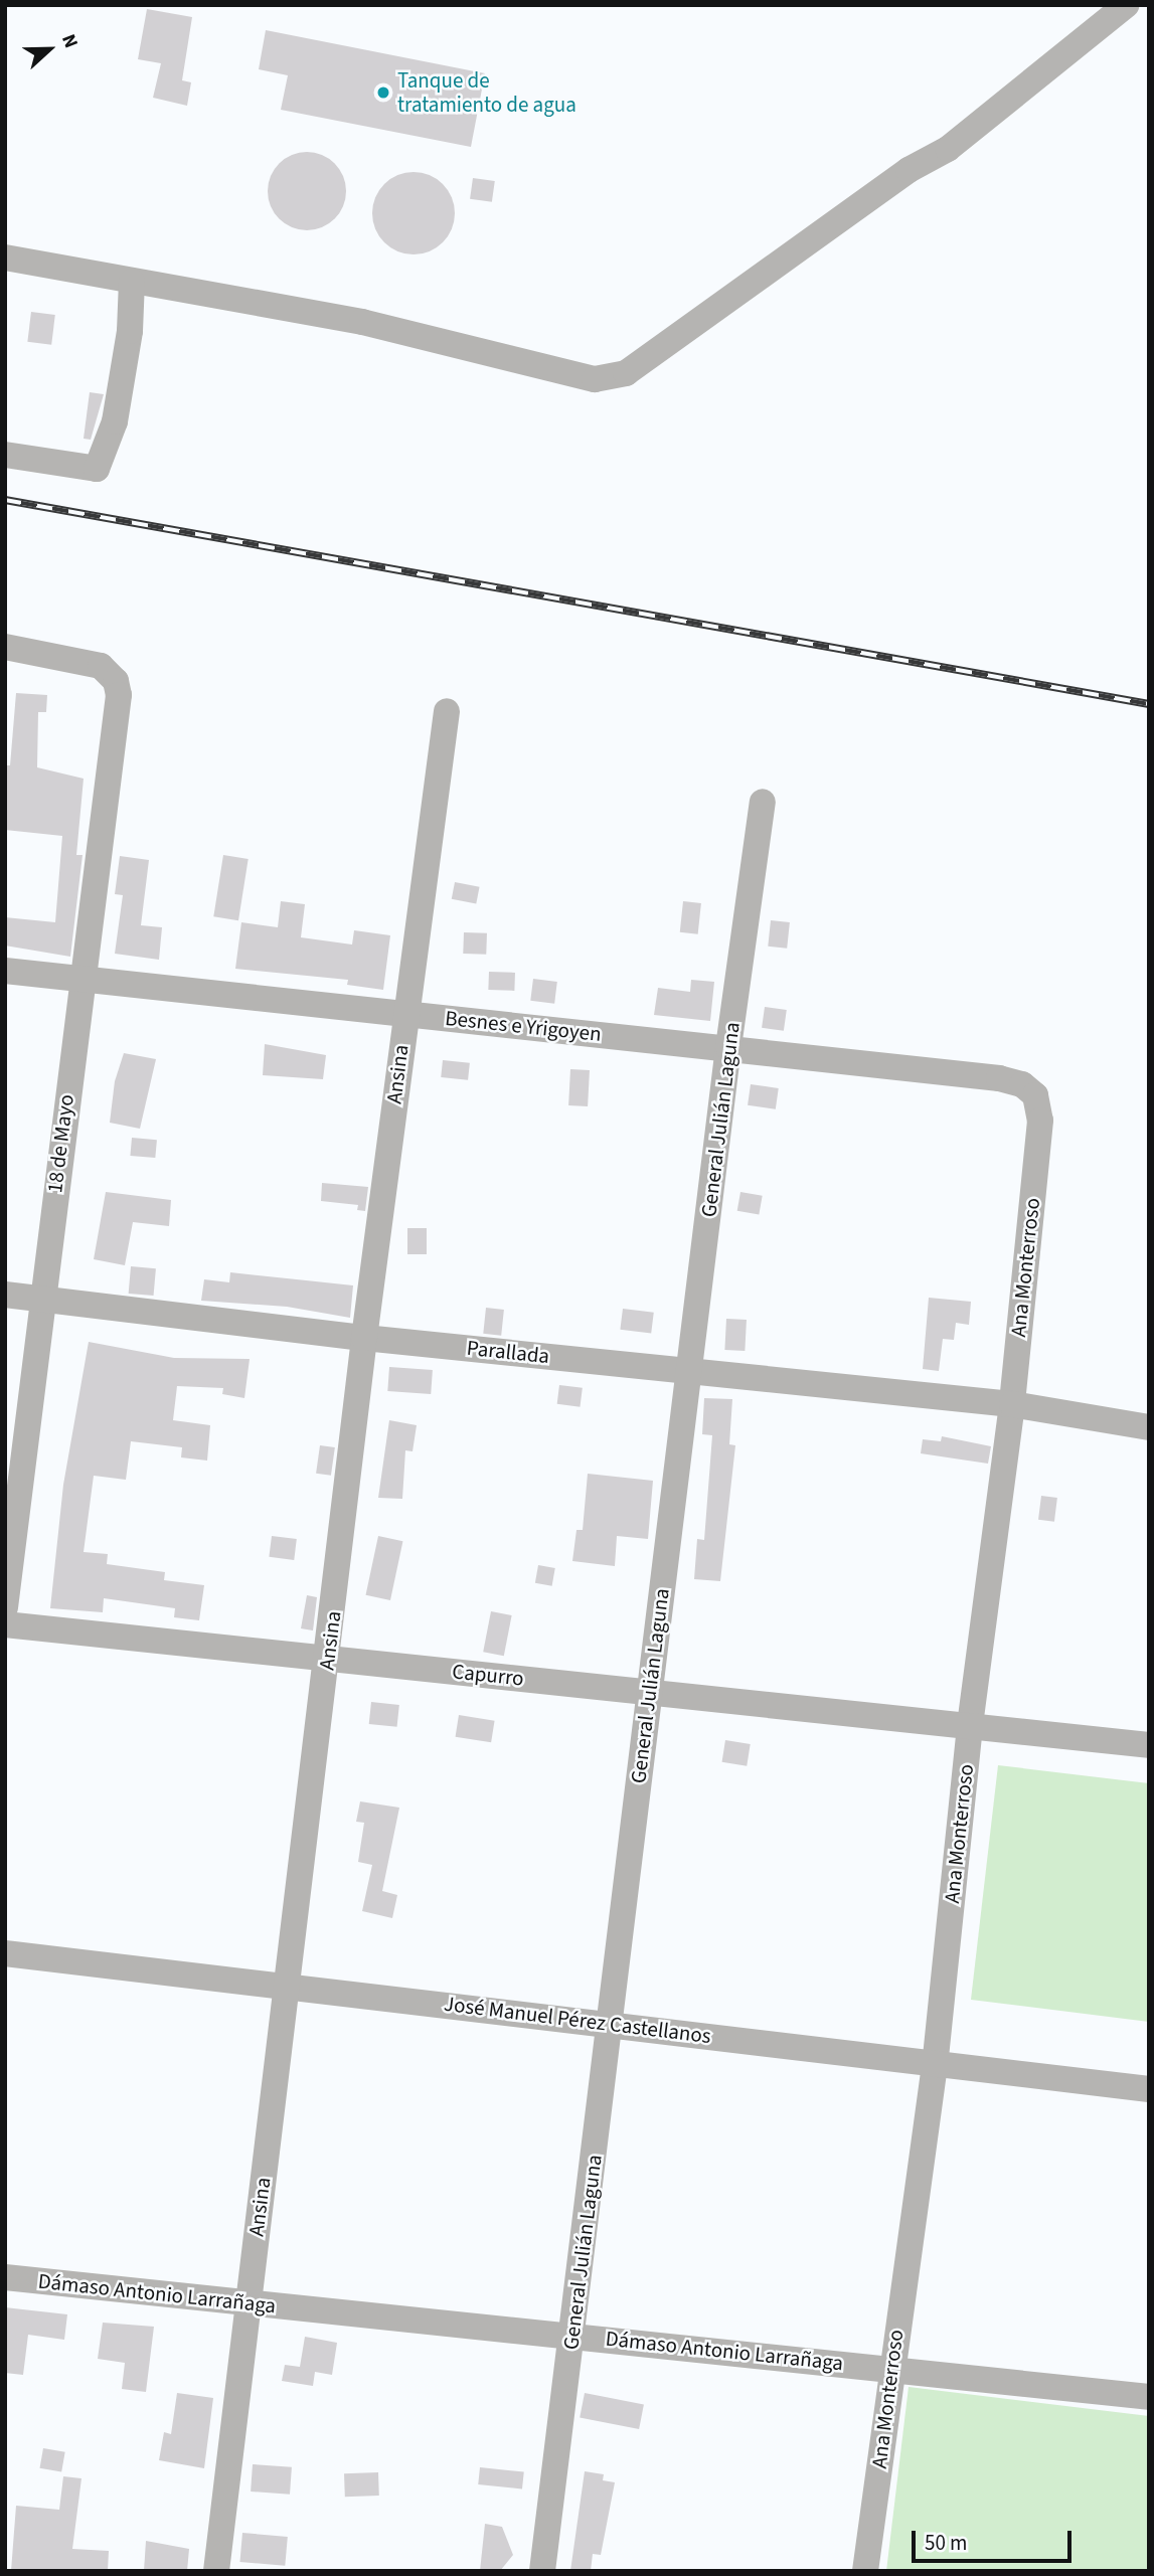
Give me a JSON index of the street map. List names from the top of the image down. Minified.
{"streets":{"street":["Besnes e Yrigoyen","Ansina","General Julián Laguna","18 de Mayo","Ana Monterroso","Parallada","Capurro","José Manuel Pérez Castellanos","Dámaso Antonio Larrañaga"]},"crossings":[["Besnes e Yrigoyen","Ansina"],["Besnes e Yrigoyen","General Julián Laguna"],["Besnes e Yrigoyen","18 de Mayo"],["Besnes e Yrigoyen","Ana Monterroso"],["Ansina","Parallada"],["Ansina","Capurro"],["Ansina","José Manuel Pérez Castellanos"],["Ansina","Dámaso Antonio Larrañaga"],["General Julián Laguna","Parallada"],["General Julián Laguna","Capurro"],["General Julián Laguna","José Manuel Pérez Castellanos"],["General Julián Laguna","Dámaso Antonio Larrañaga"],["18 de Mayo","Parallada"],["Ana Monterroso","Parallada"],["Ana Monterroso","Capurro"],["Ana Monterroso","José Manuel Pérez Castellanos"],["Ana Monterroso","Dámaso Antonio Larrañaga"]],"places":["Tanque de tratamiento de agua"],"scale_bar":"50 m","north":"right"}
